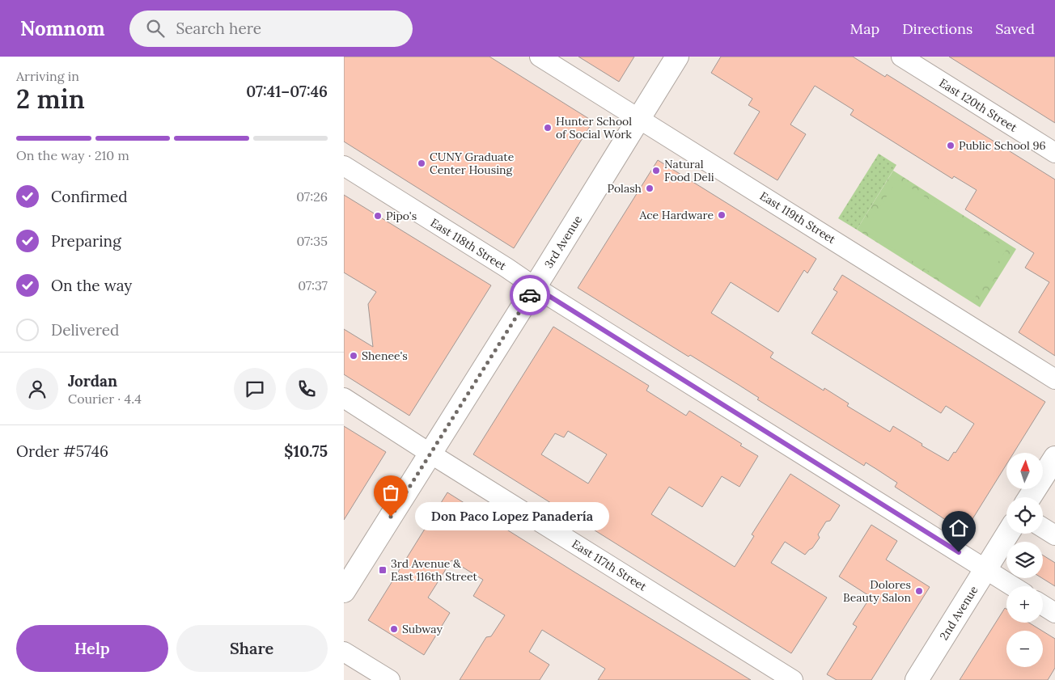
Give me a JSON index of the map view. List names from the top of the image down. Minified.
{"streets":{"main road":["3rd Avenue","2nd Avenue"],"street":["East 120th Street","East 119th Street","East 118th Street","East 117th Street"]},"crossings":[["East 119th Street","3rd Avenue"],["3rd Avenue","East 118th Street"],["3rd Avenue","East 117th Street"],["East 118th Street","2nd Avenue"]],"places":{"other":["Hunter School of Social Work","Public School 96","CUNY Graduate Center Housing","Natural Food Deli","Polash","Ace Hardware","Pipo's","Shenee's","Don Paco Lopez Panadería","Dolores Beauty Salon","Subway"],"transit":["3rd Avenue & East 116th Street"]},"north":"top","page":{"header":"Nomnom","search":"Search here","nav":["Map","Directions","Saved"],"heading":["2 min","Arriving in","07:41–07:46"],"panel":["Jordan","Courier · 4.4","Order #5746","$10.75"],"bar":"On the way · 210 m","list":[["Confirmed","07:26"],["Preparing","07:35"],["On the way","07:37"],"Delivered"],"map_buttons":["+","−"],"bubble":"Don Paco Lopez Panadería","buttons":["Help","Share"]}}
